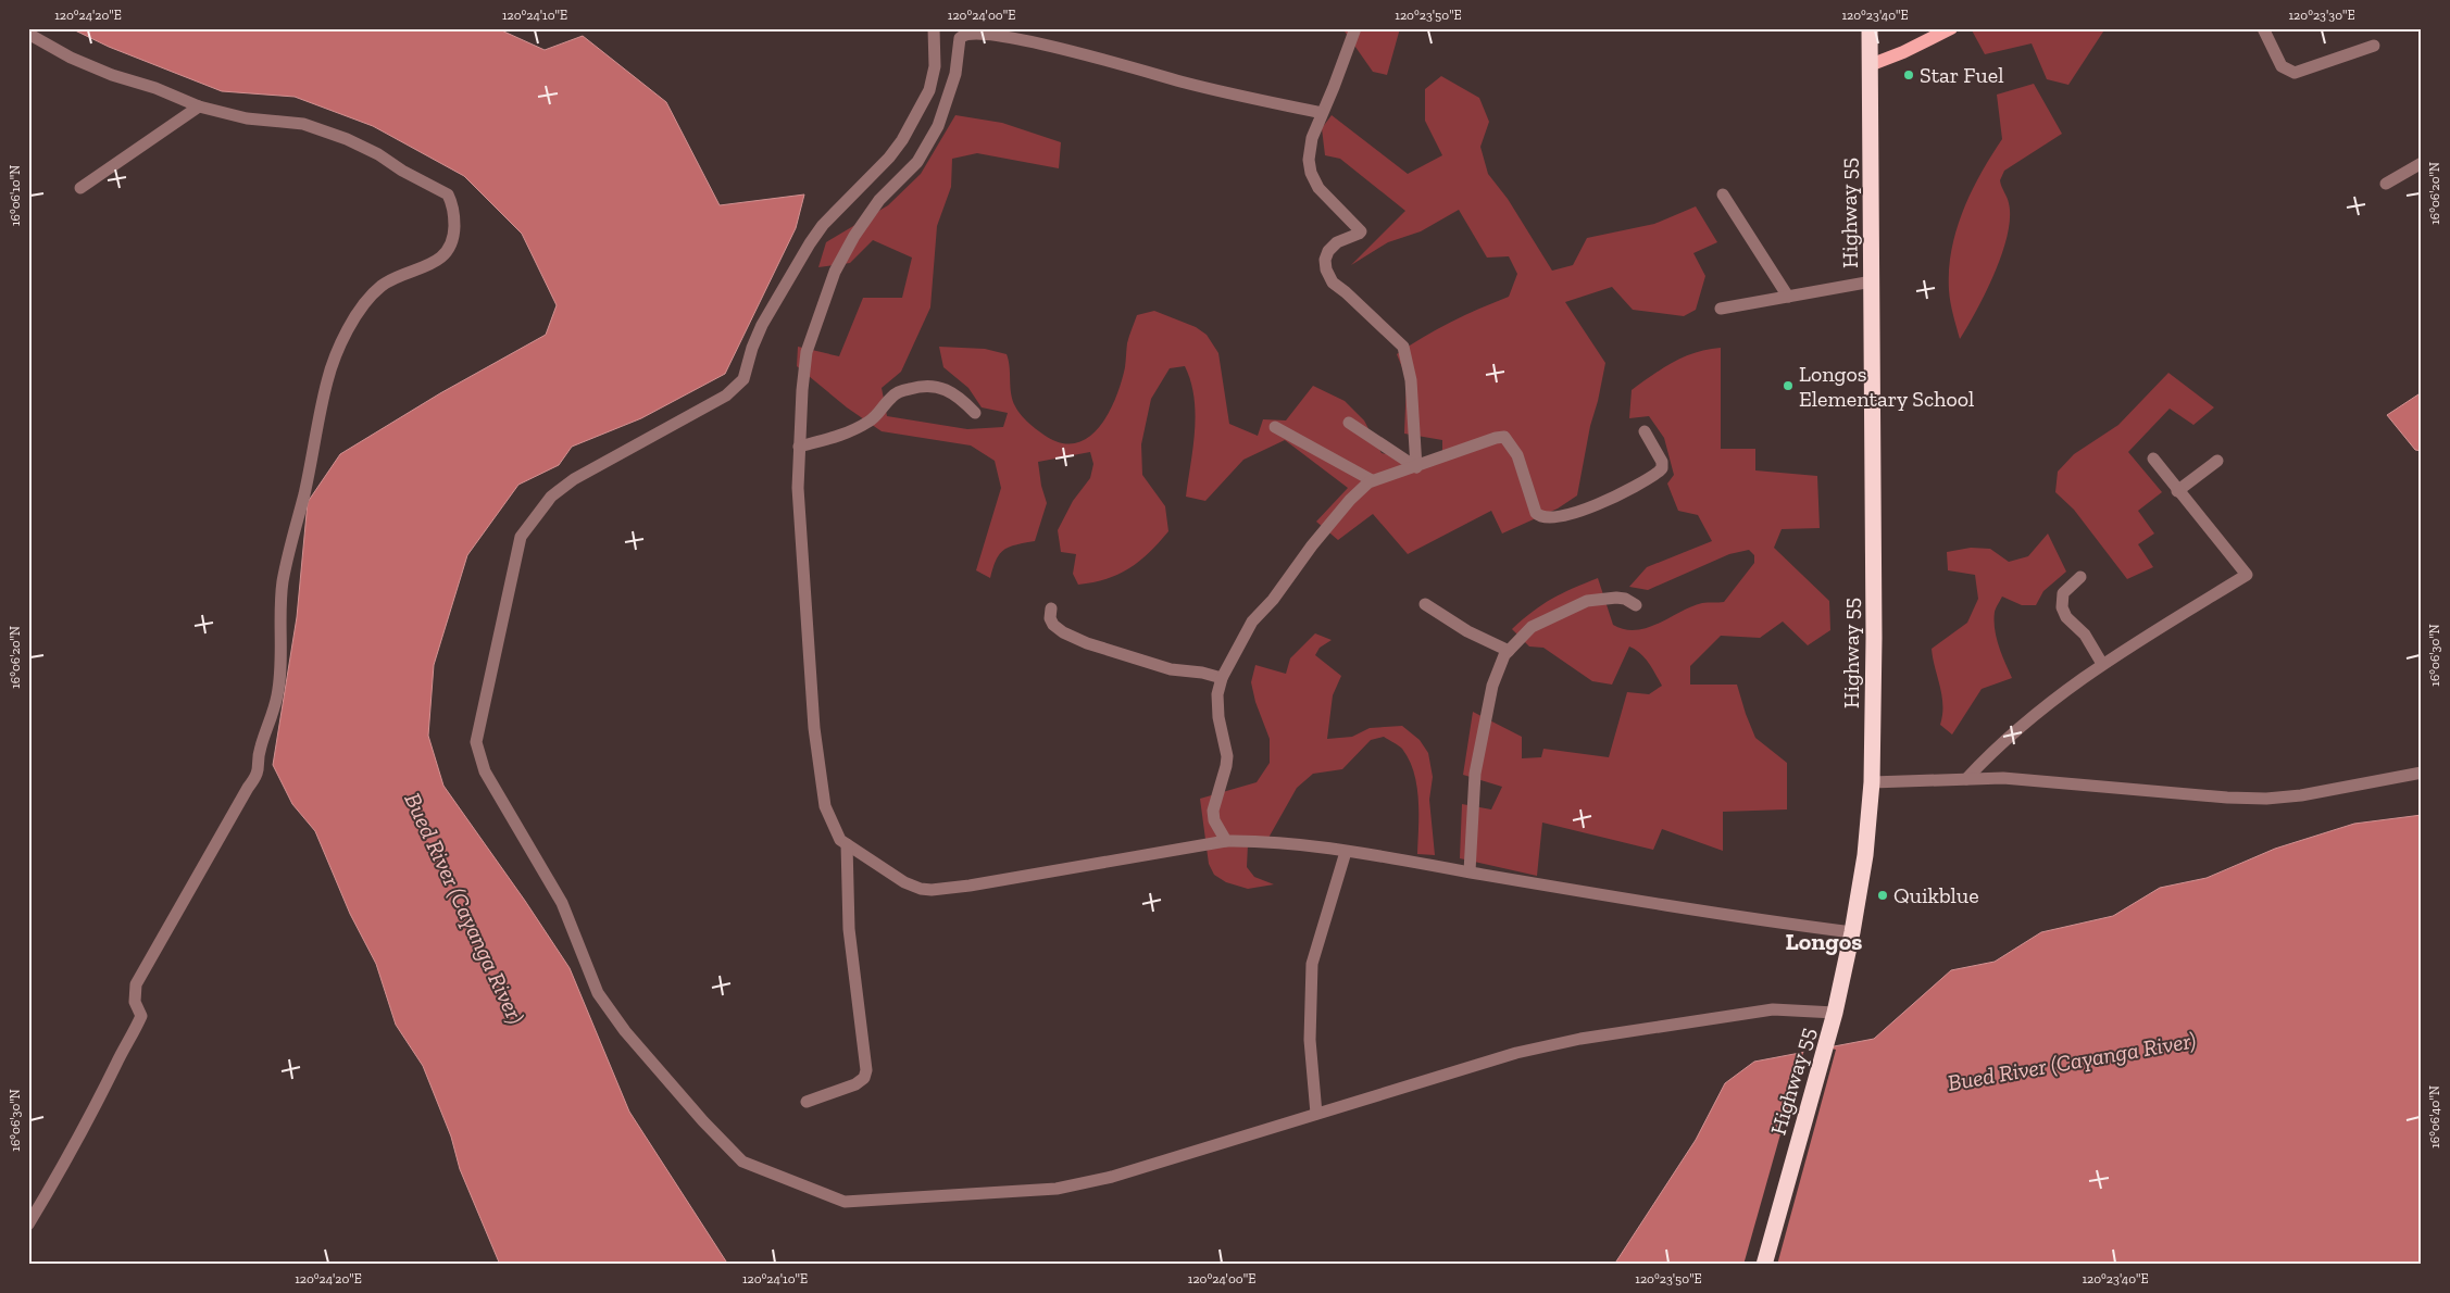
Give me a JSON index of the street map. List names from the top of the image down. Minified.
{"streets":{"highway":["Highway 55"]},"districts":["Longos"],"water":["Bued River (Cayanga River)"],"places":["Star Fuel","Longos Elementary School","Quikblue"],"coordinates":["120°24'20\"E","120°24'10\"E","120°24'00\"E","120°23'50\"E","120°23'40\"E","120°23'30\"E","16°06'20\"N","16°06'10\"N","16°06'30\"N","16°06'40\"N"]}
